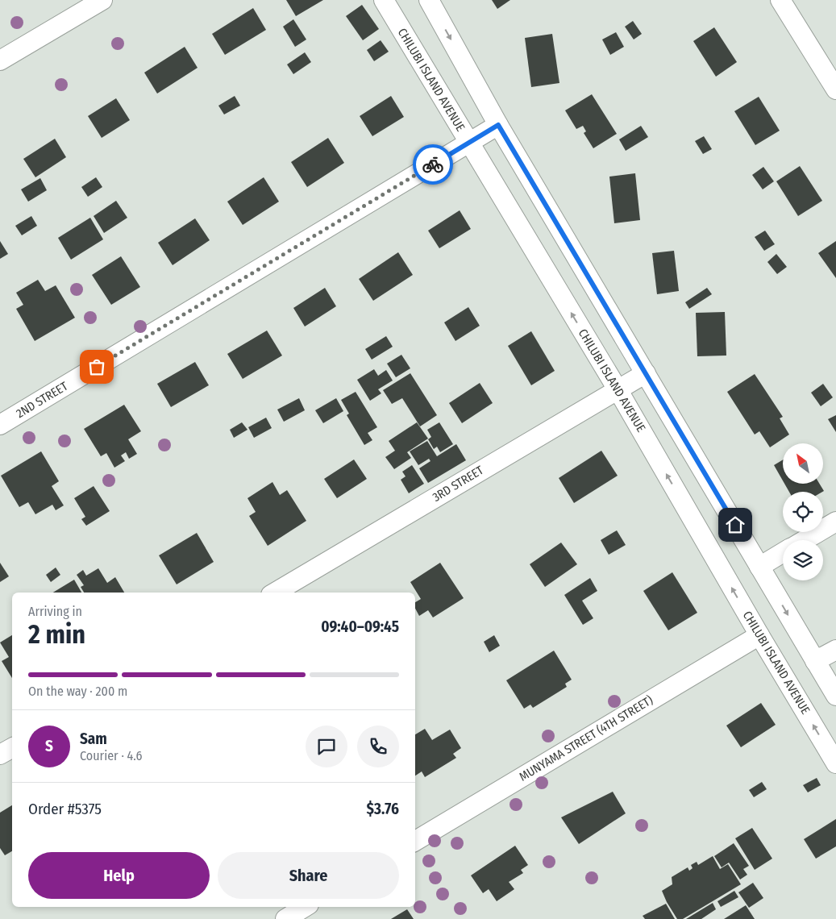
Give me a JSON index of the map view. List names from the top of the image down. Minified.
{"streets":{"street":["CHILUBI ISLAND AVENUE","2ND STREET","3RD STREET","MUNYAMA STREET (4TH STREET)"]},"crossings":[["CHILUBI ISLAND AVENUE","2ND STREET"],["CHILUBI ISLAND AVENUE","3RD STREET"],["CHILUBI ISLAND AVENUE","MUNYAMA STREET (4TH STREET)"]],"north":"top left","page":{"heading":["2 min","Arriving in","09:40–09:45"],"panel":["Sam","Courier · 4.6","Order #5375","$3.76"],"bar":"On the way · 200 m","round":"S","buttons":["Help","Share"]}}
